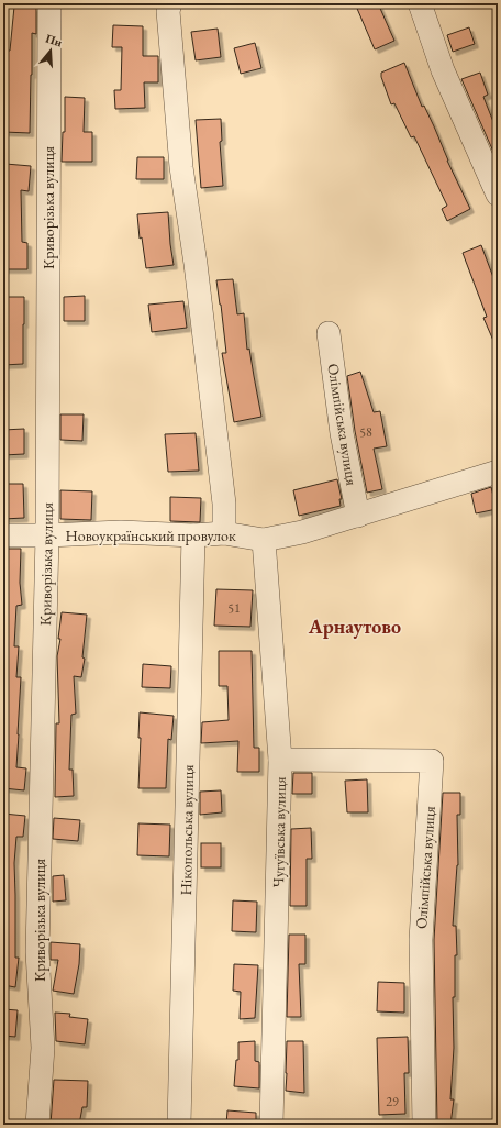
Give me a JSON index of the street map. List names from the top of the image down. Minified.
{"streets":{"street":["Криворізька вулиця","Олімпійська вулиця","Новоукраїнський провулок","Нікопольська вулиця","Чугуївська вулиця"]},"crossings":[["Криворізька вулиця","Новоукраїнський провулок"],["Олімпійська вулиця","Новоукраїнський провулок"],["Олімпійська вулиця","Чугуївська вулиця"],["Новоукраїнський провулок","Нікопольська вулиця"],["Новоукраїнський провулок","Чугуївська вулиця"]],"districts":["Арнаутово"],"house_numbers":["58","51","29"],"north":"top"}
